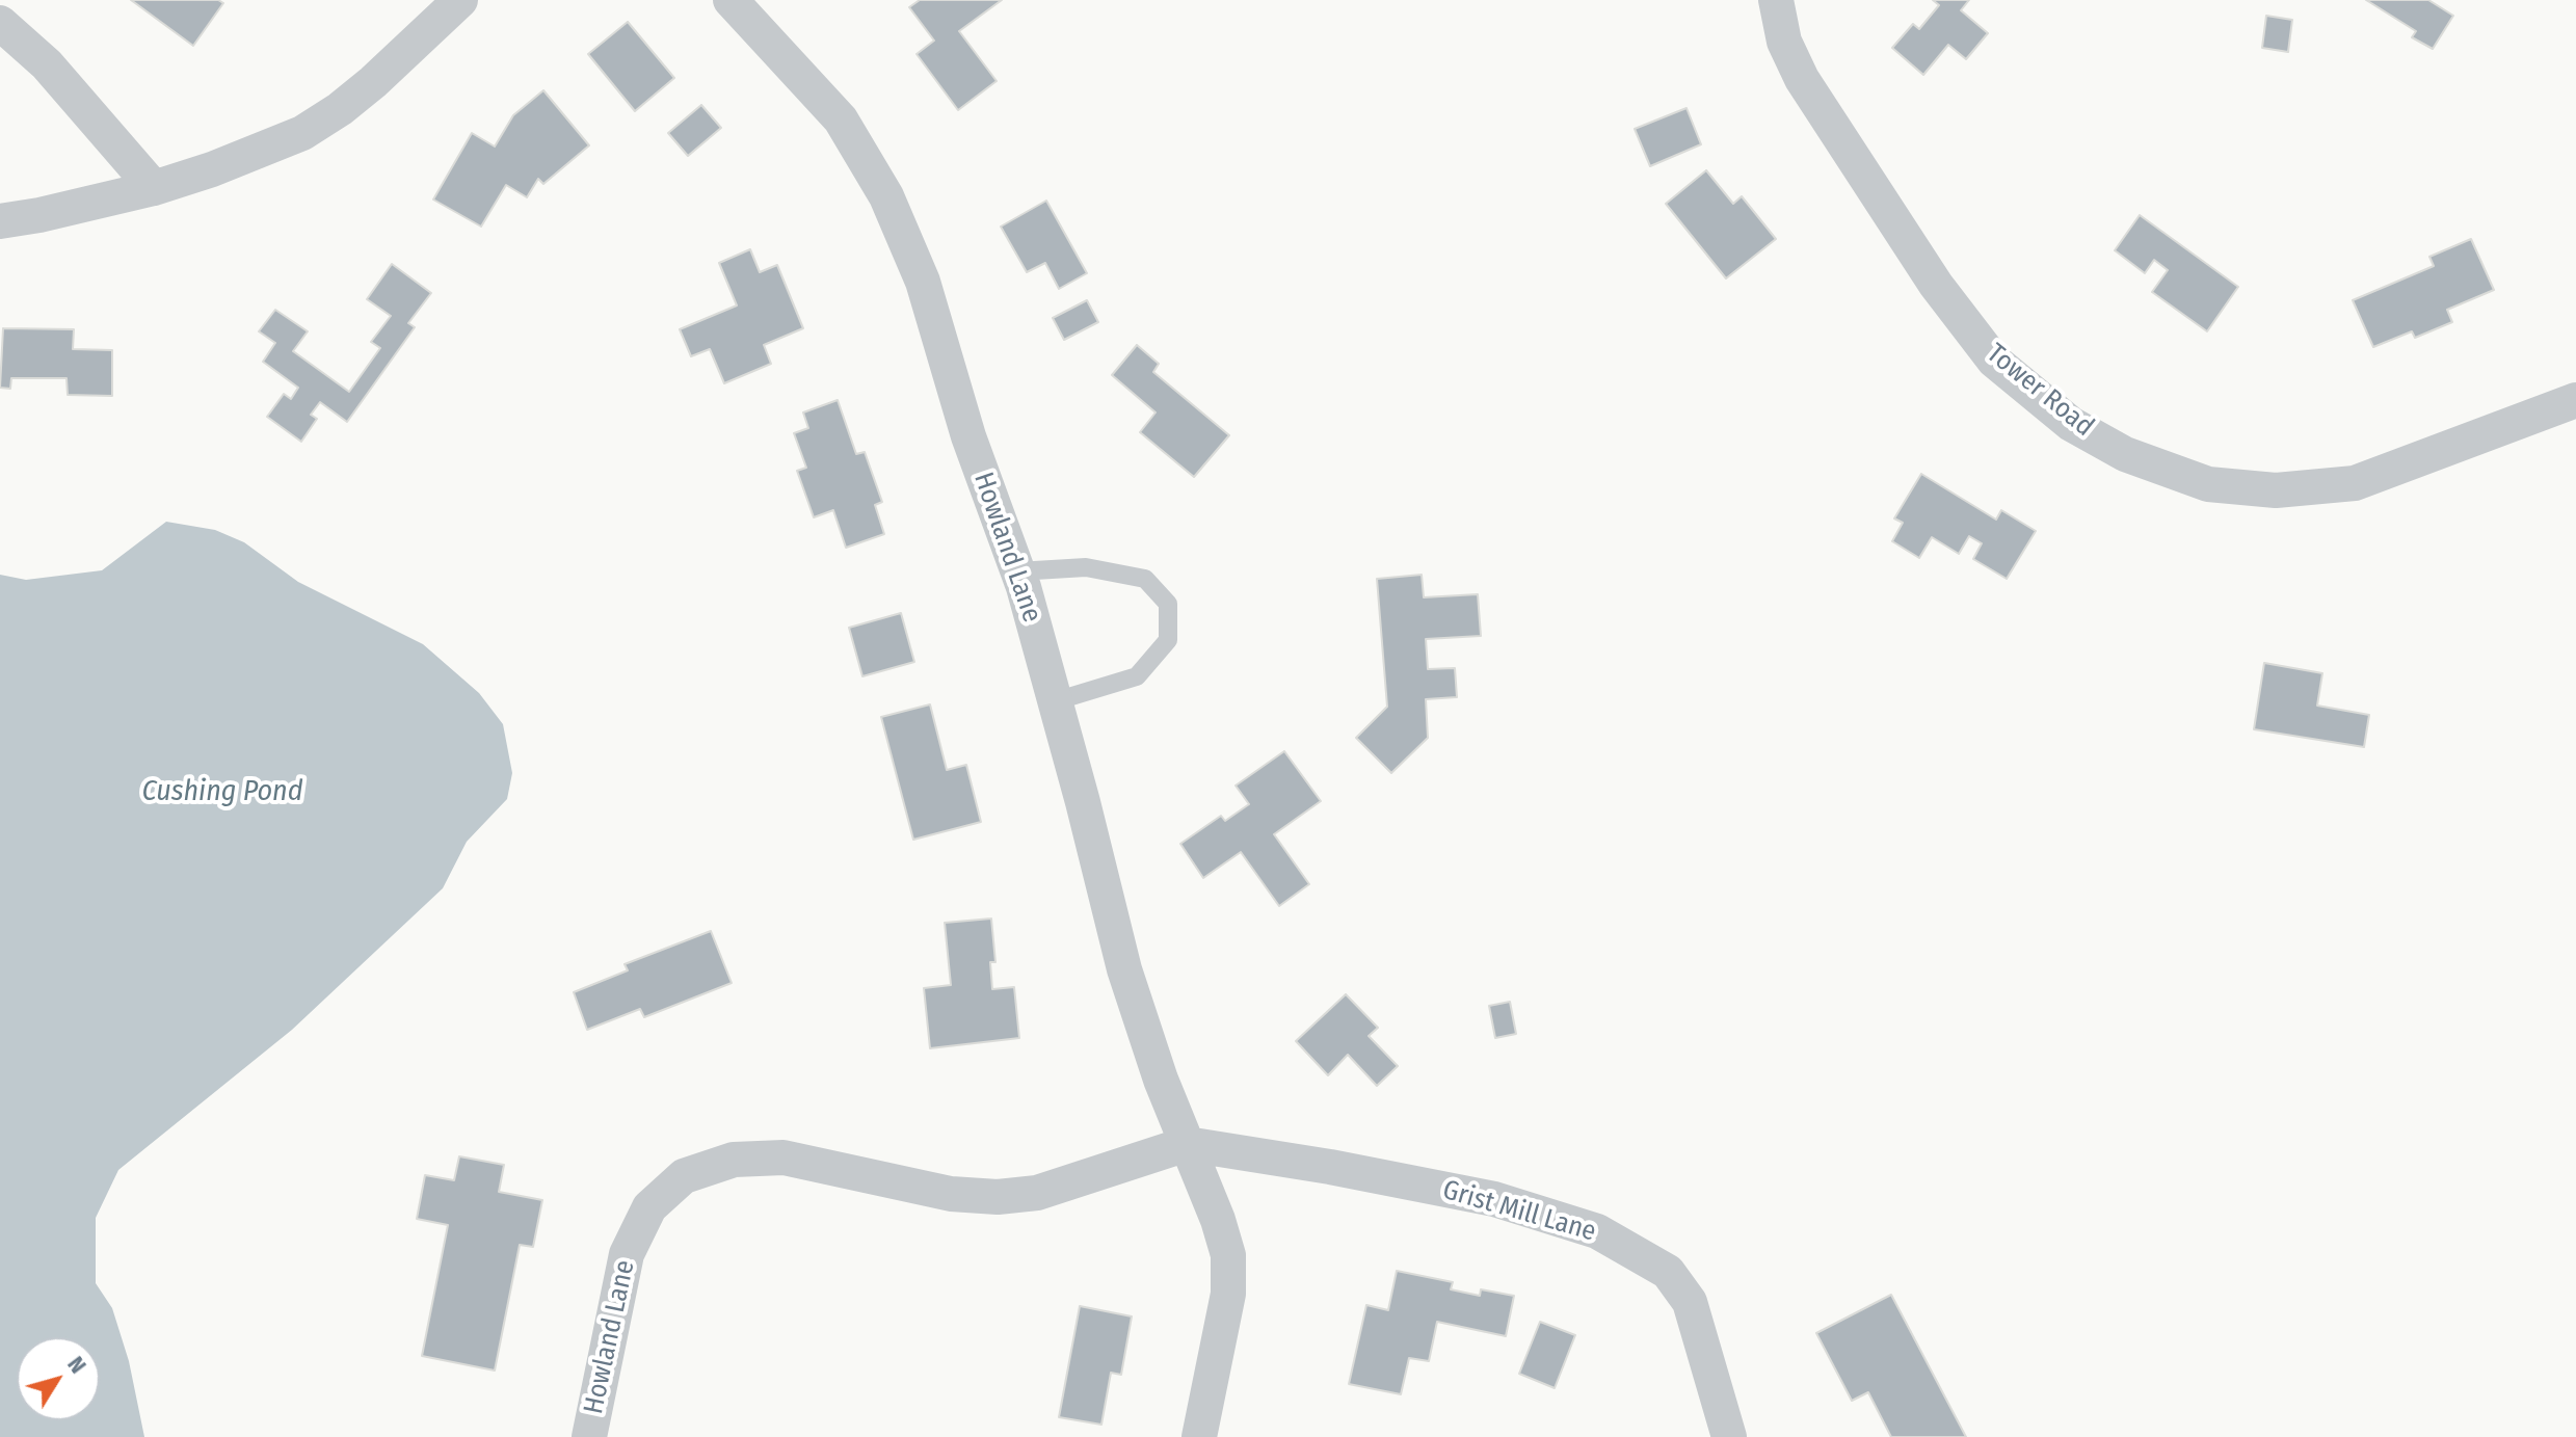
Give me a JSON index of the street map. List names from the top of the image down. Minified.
{"streets":{"street":["Tower Road","Howland Lane","Grist Mill Lane"]},"crossings":[["Howland Lane","Grist Mill Lane"]],"water":["Cushing Pond"],"north":"top right"}
